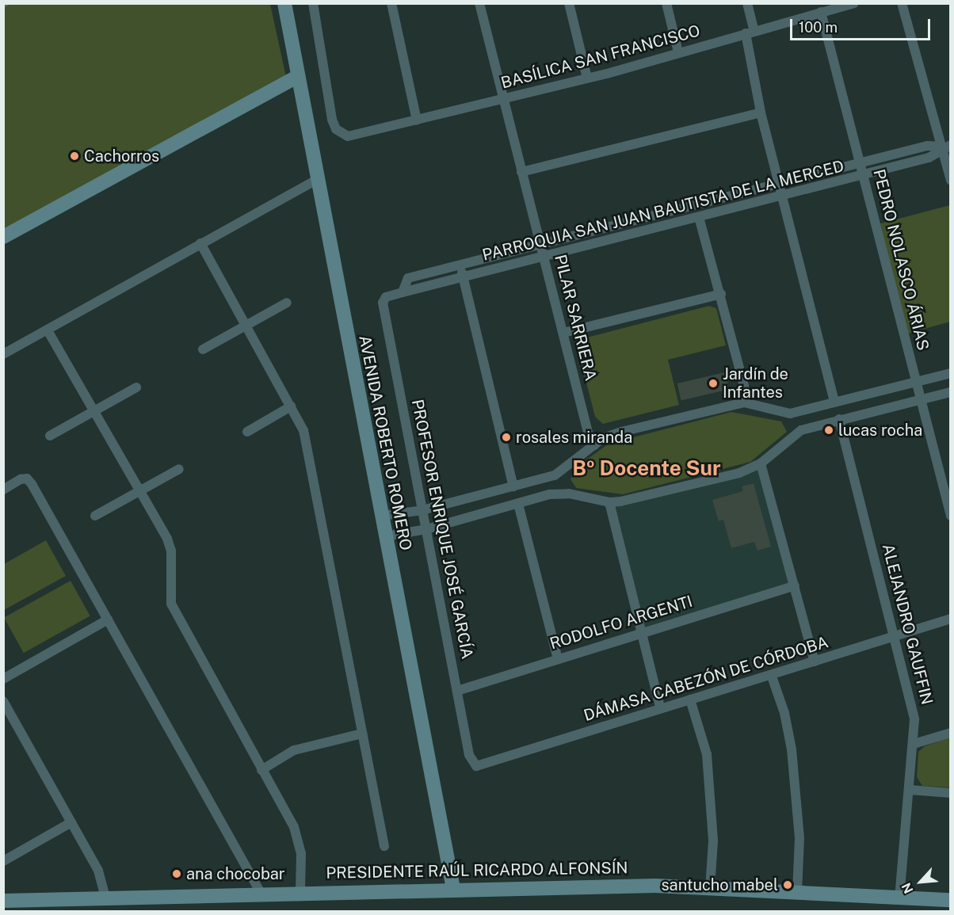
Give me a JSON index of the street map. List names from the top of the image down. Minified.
{"streets":{"main road":["AVENIDA ROBERTO ROMERO","PRESIDENTE RAÚL RICARDO ALFONSÍN"],"street":["BASÍLICA SAN FRANCISCO","PARROQUIA SAN JUAN BAUTISTA DE LA MERCED","PEDRO NOLASCO ÁRIAS","PILAR SARRIERA","PROFESOR ENRIQUE JOSÉ GARCÍA","RODOLFO ARGENTI","ALEJANDRO GAUFFIN","DÁMASA CABEZÓN DE CÓRDOBA"]},"crossings":[["BASÍLICA SAN FRANCISCO","PEDRO NOLASCO ÁRIAS"],["BASÍLICA SAN FRANCISCO","PILAR SARRIERA"],["PARROQUIA SAN JUAN BAUTISTA DE LA MERCED","PEDRO NOLASCO ÁRIAS"],["PARROQUIA SAN JUAN BAUTISTA DE LA MERCED","PILAR SARRIERA"],["PARROQUIA SAN JUAN BAUTISTA DE LA MERCED","PROFESOR ENRIQUE JOSÉ GARCÍA"],["AVENIDA ROBERTO ROMERO","PRESIDENTE RAÚL RICARDO ALFONSÍN"],["PROFESOR ENRIQUE JOSÉ GARCÍA","RODOLFO ARGENTI"],["PROFESOR ENRIQUE JOSÉ GARCÍA","DÁMASA CABEZÓN DE CÓRDOBA"],["ALEJANDRO GAUFFIN","DÁMASA CABEZÓN DE CÓRDOBA"],["ALEJANDRO GAUFFIN","PRESIDENTE RAÚL RICARDO ALFONSÍN"]],"districts":["Bº Docente Sur"],"places":["Cachorros","Jardín de Infantes","lucas rocha","rosales miranda","ana chocobar","santucho mabel"],"scale_bar":"100 m","north":"bottom left"}
